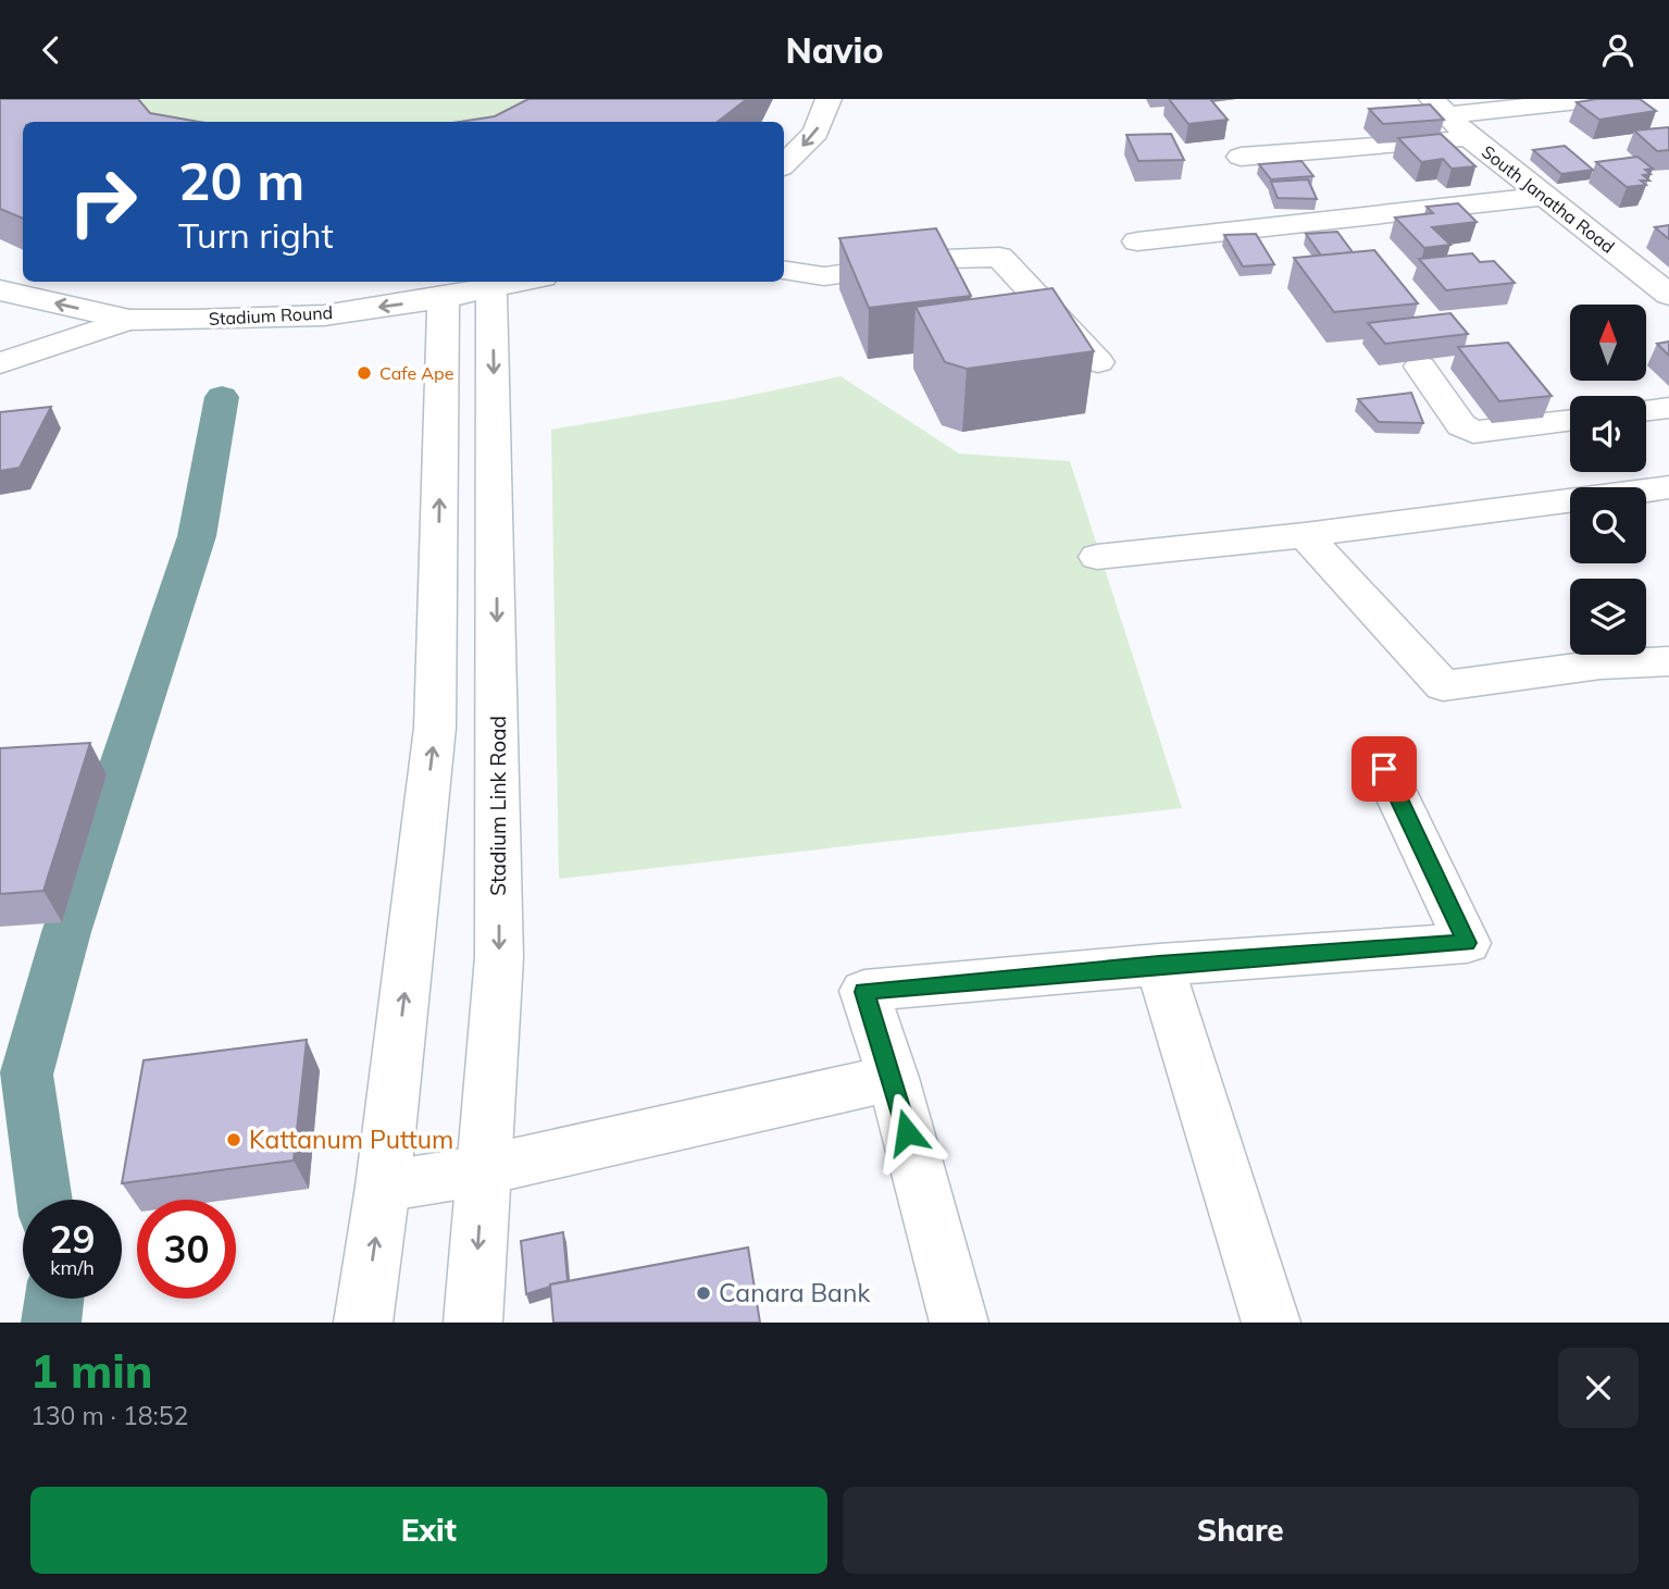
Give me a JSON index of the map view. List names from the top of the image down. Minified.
{"streets":{"street":["South Janatha Road","Stadium Round","Stadium Link Road"]},"crossings":[["Stadium Round","Stadium Link Road"]],"places":["Cafe Ape","Kattanum Puttum","Canara Bank"],"north":"top","page":{"header":"Navio","turn":["20 m","Turn right"],"speed":"29 km/h","limit":"30","heading":["1 min","130 m · 18:52"],"buttons":["Exit","Share"]}}
